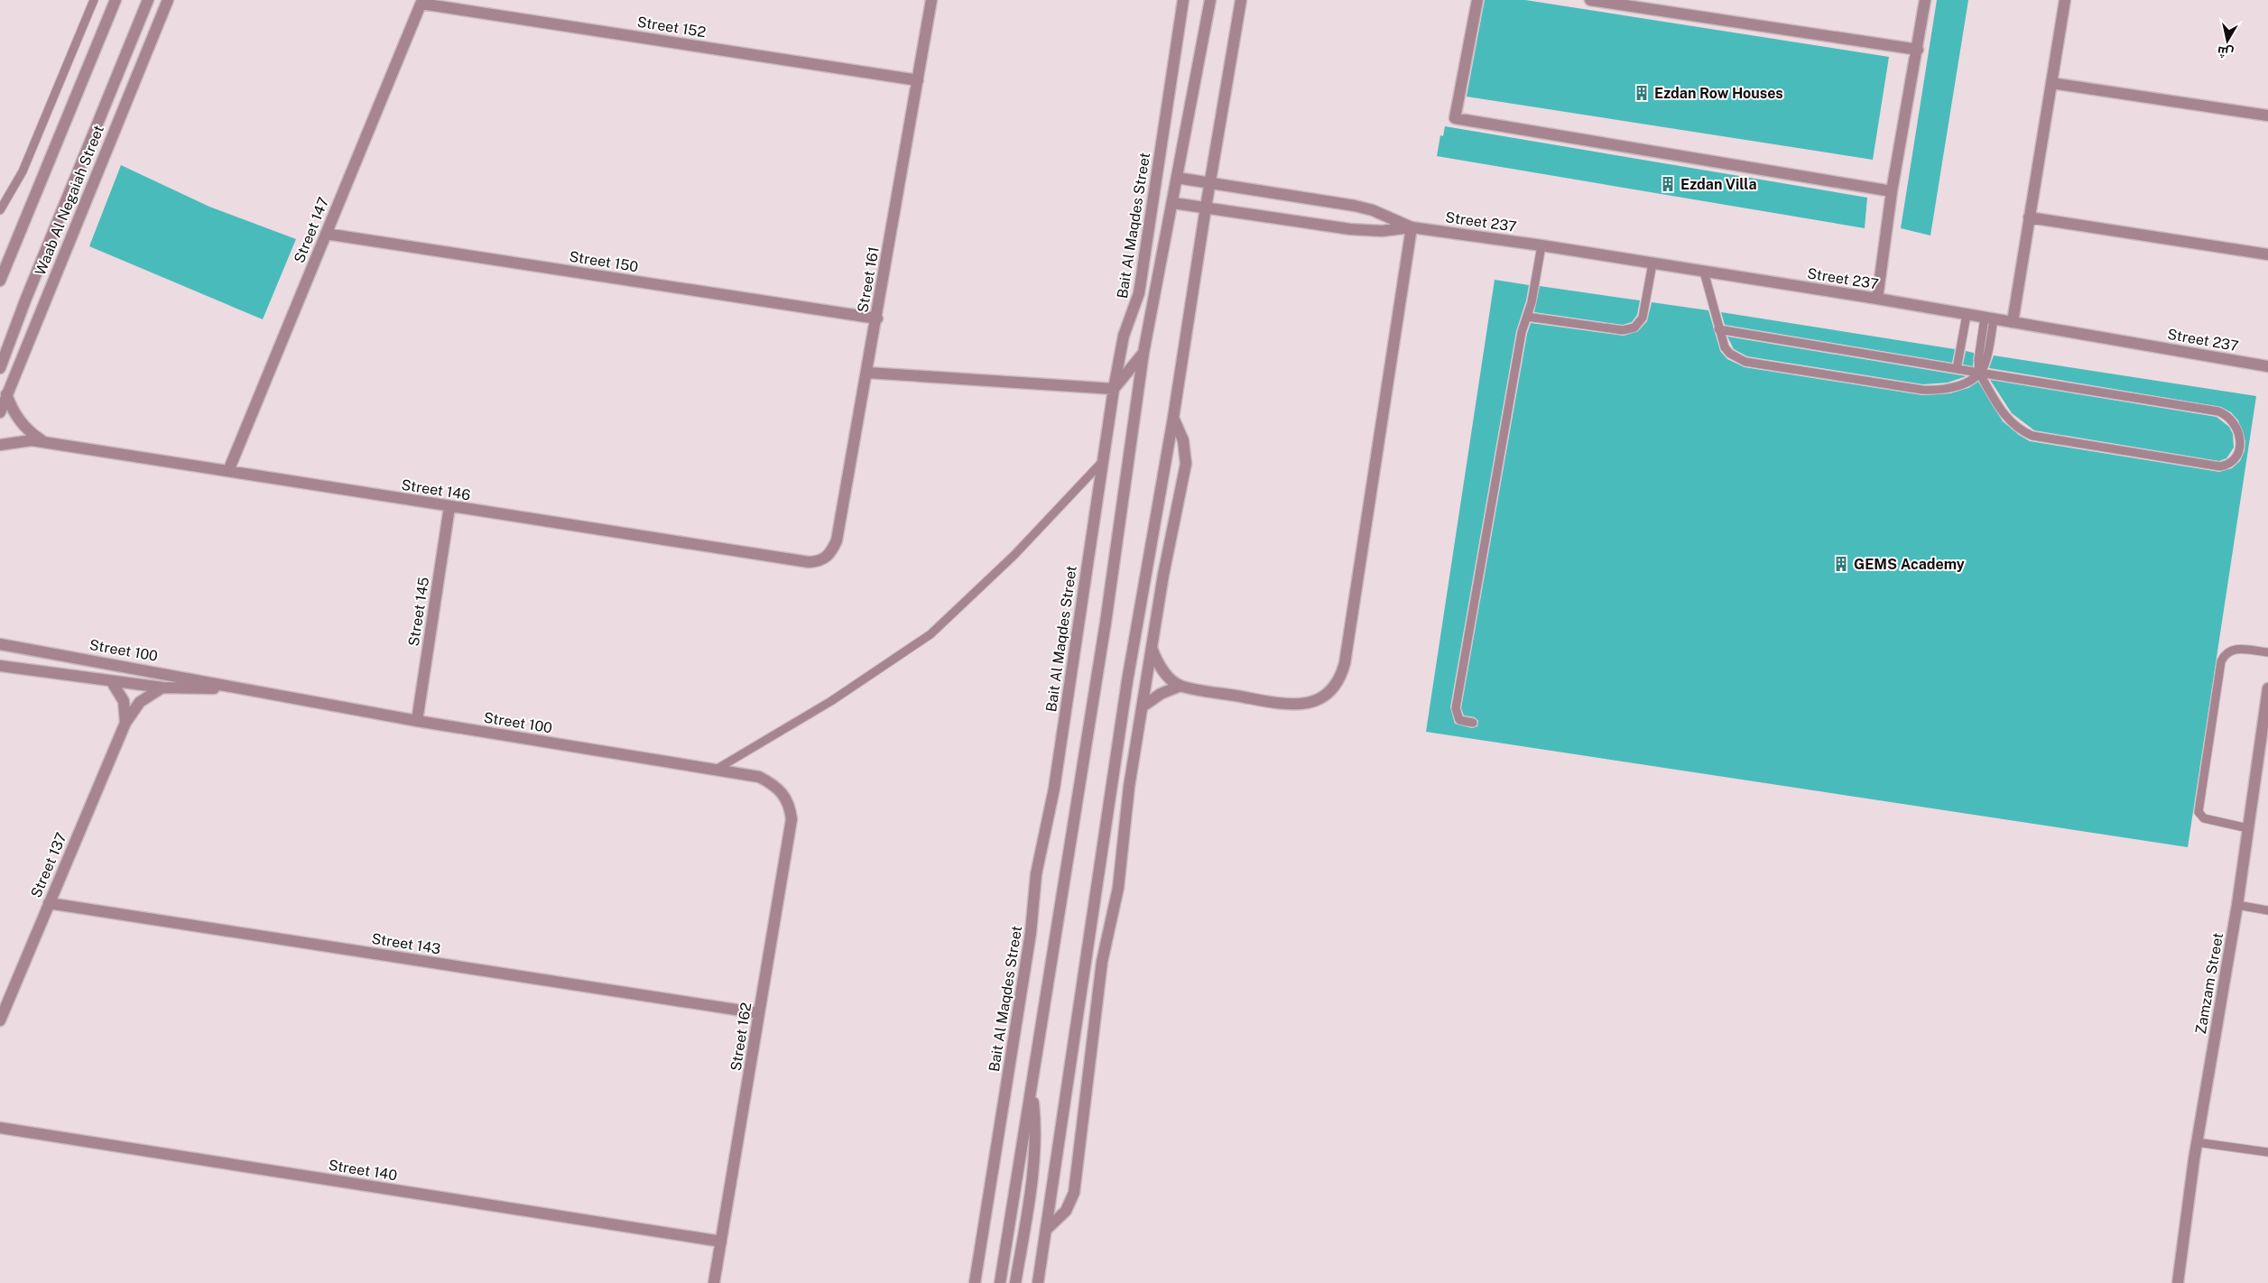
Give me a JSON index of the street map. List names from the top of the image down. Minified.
{"streets":{"street":["Street 152","Waab Al Negaiah Street","Street 237","Bait Al Maqdes Street","Street 147","Street 150","Street 161","Street 146","Street 145","Street 100","Street 137","Street 143","Zamzam Street","Street 162","Street 140"]},"crossings":[["Street 152","Street 147"],["Street 152","Street 161"],["Waab Al Negaiah Street","Street 146"],["Street 147","Street 150"],["Street 147","Street 146"],["Street 150","Street 161"],["Street 161","Street 146"],["Street 146","Street 145"],["Street 145","Street 100"],["Street 100","Street 137"],["Street 100","Street 162"],["Street 137","Street 143"],["Street 143","Street 162"],["Street 162","Street 140"]],"places":{"building":["Ezdan Row Houses","Ezdan Villa","GEMS Academy"]},"north":"bottom"}
